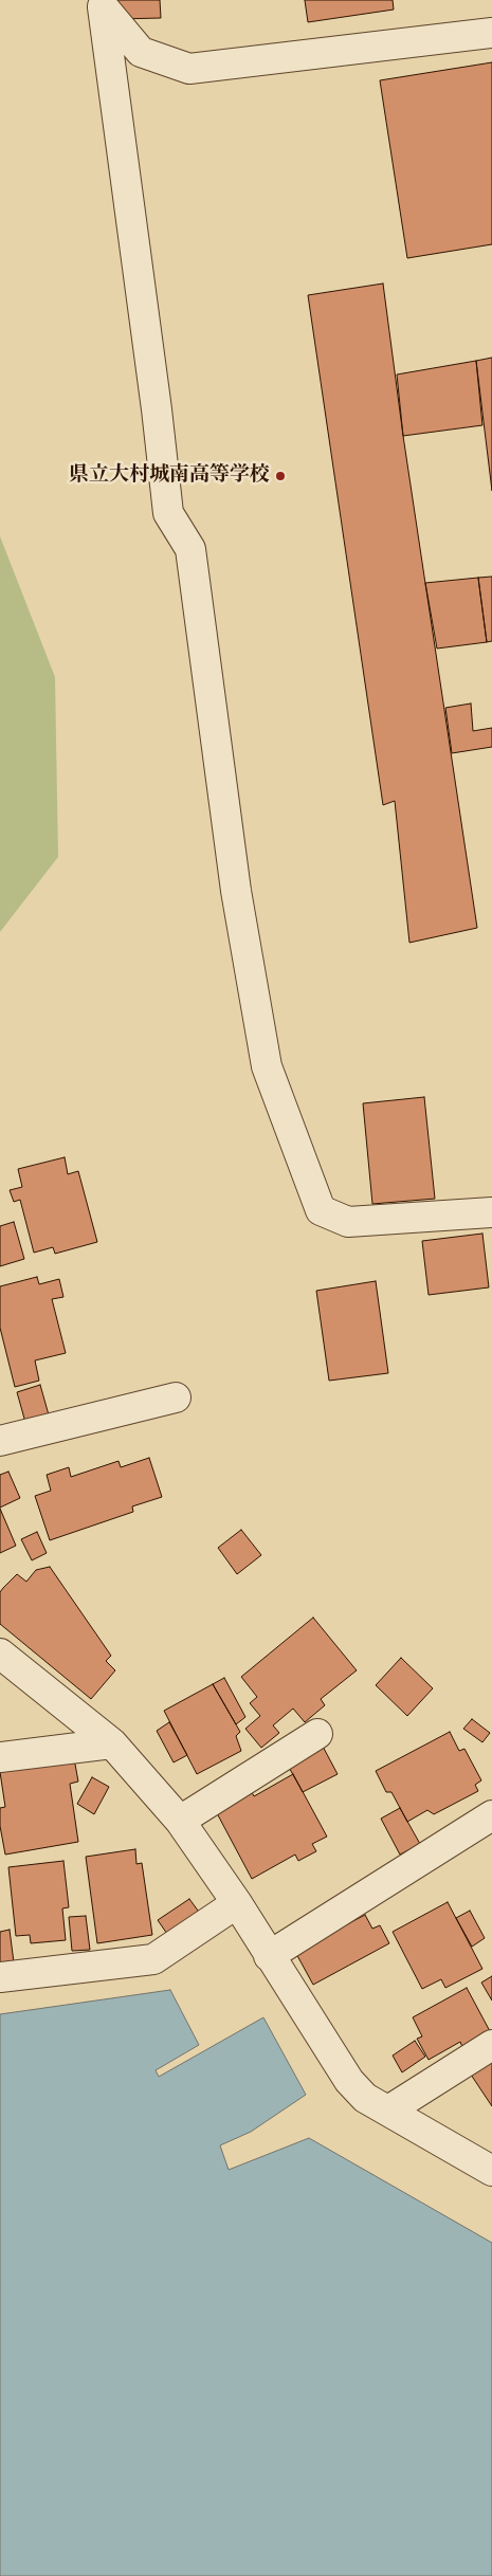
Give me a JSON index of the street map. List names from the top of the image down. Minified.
{"places":["県立大村城南高等学校"]}
